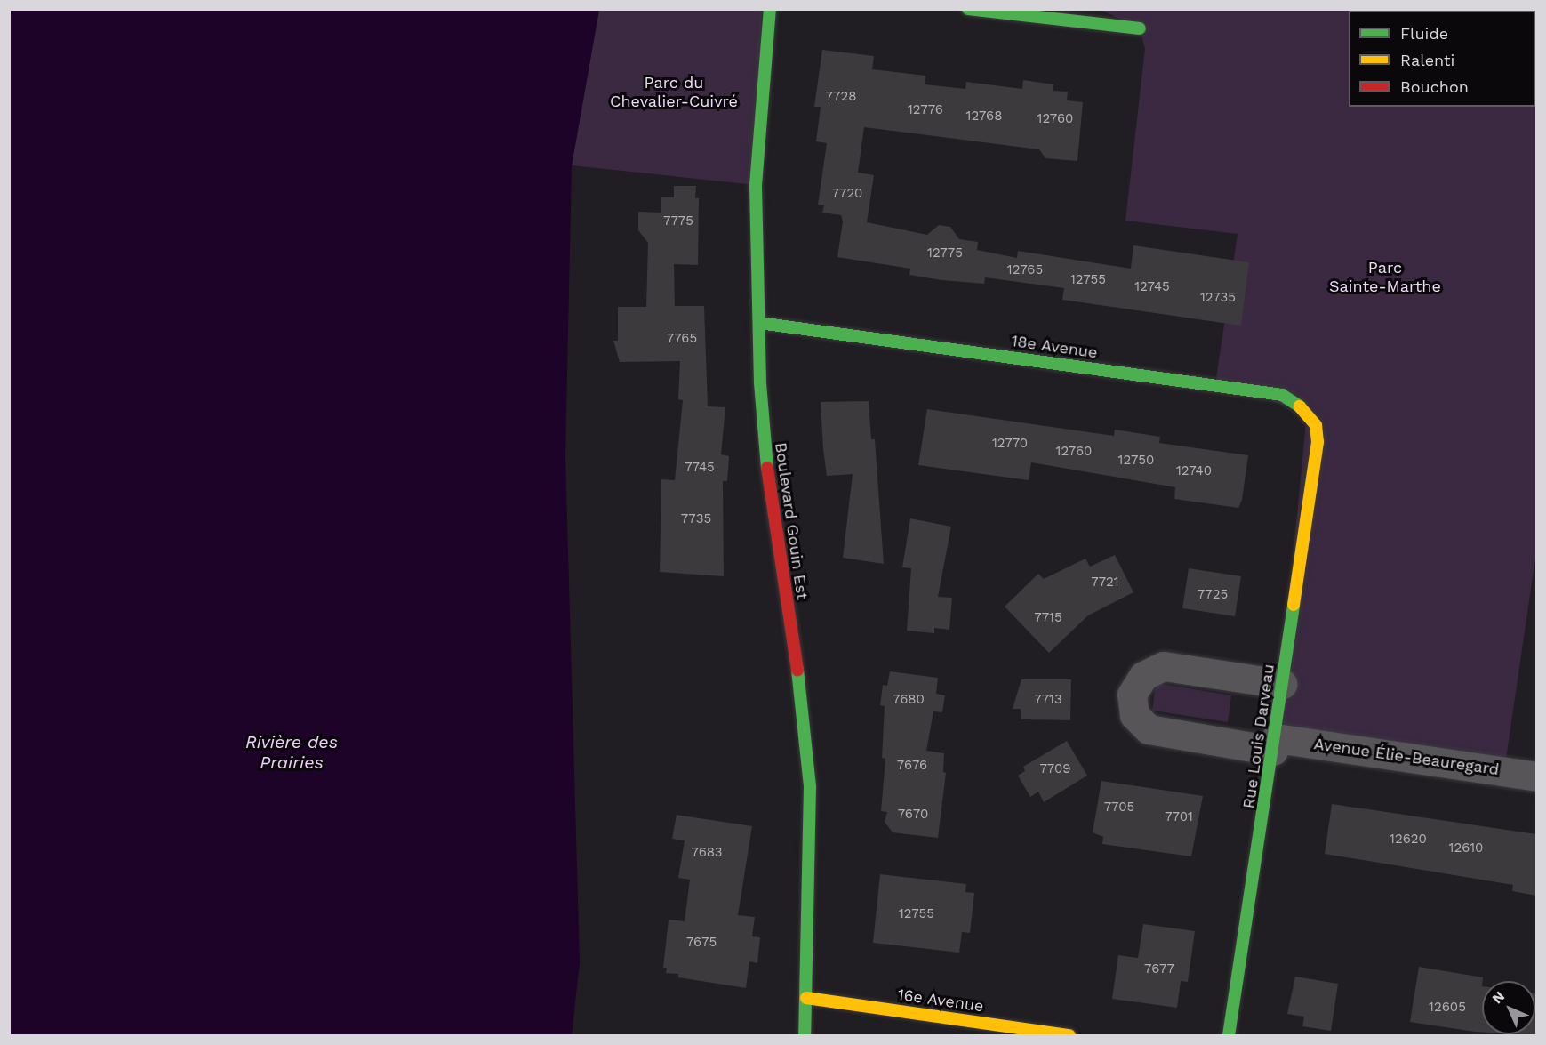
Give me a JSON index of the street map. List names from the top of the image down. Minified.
{"streets":{"street":["18e Avenue","Boulevard Gouin Est","Rue Louis Darveau","Avenue Élie-Beauregard","16e Avenue"]},"crossings":[["18e Avenue","Boulevard Gouin Est"],["18e Avenue","Rue Louis Darveau"],["Boulevard Gouin Est","16e Avenue"],["Rue Louis Darveau","Avenue Élie-Beauregard"]],"water":["Rivière des Prairies"],"parks":["Parc du Chevalier-Cuivré","Parc Sainte-Marthe"],"house_numbers":["7728","12776","12768","12760","7720","7775","12775","12765","12755","12745","12735","7765","12770","12760","12750","7745","12740","7735","7721","7725","7715","7680","7713","7676","7709","7705","7670","7701","12620","12610","7683","12755","7675","7677","12605"],"legend":["Fluide","Ralenti","Bouchon"],"north":"top left"}
